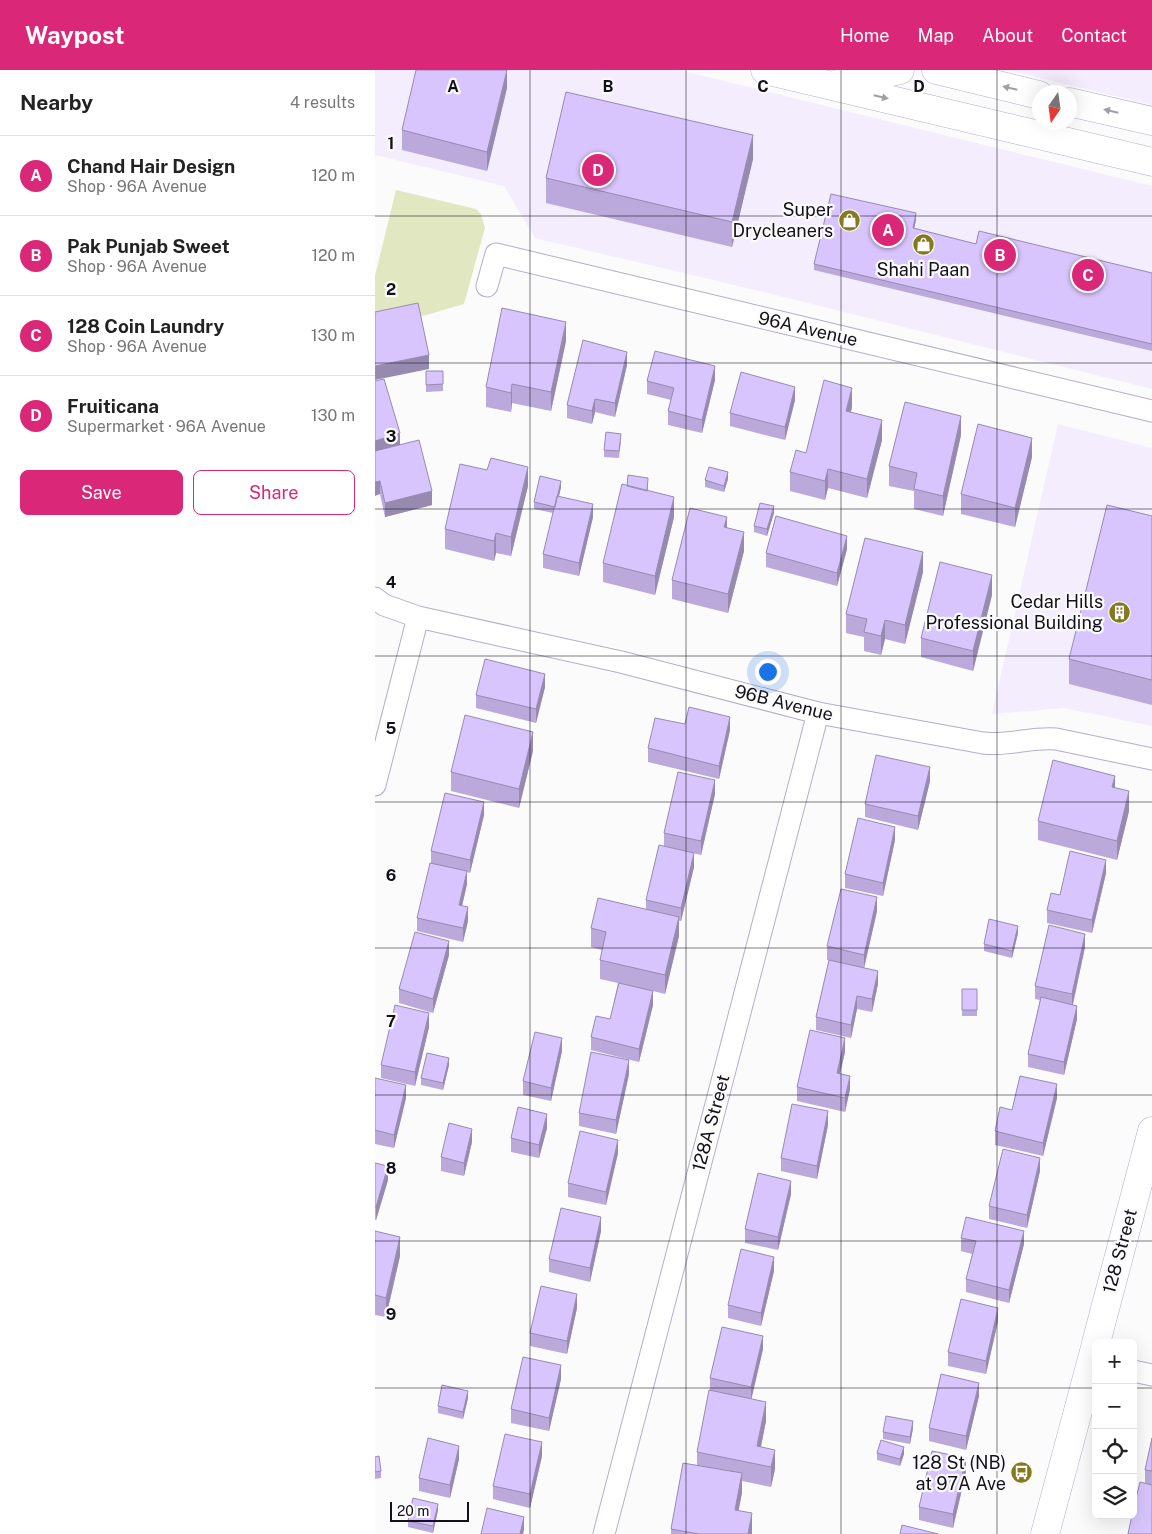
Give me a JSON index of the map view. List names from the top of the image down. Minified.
{"streets":{"main road":["128 Street"],"street":["96A Avenue","96B Avenue","128A Street"]},"crossings":[["96B Avenue","128A Street"]],"places":{"shop":["Super Drycleaners","Shahi Paan"],"building":["Cedar Hills Professional Building"],"bus stop":["128 St (NB) at 97A Ave"]},"scale_bar":"20 m","north":"bottom","page":{"header":"Waypost","nav":["Home","Map","About","Contact"],"heading":["Nearby","4 results"],"list":[{"mark":"A","name":"Chand Hair Design","note":"Shop · 96A Avenue","value":"120 m"},{"mark":"B","name":"Pak Punjab Sweet","note":"Shop · 96A Avenue","value":"120 m"},{"mark":"C","name":"128 Coin Laundry","note":"Shop · 96A Avenue","value":"130 m"},{"mark":"D","name":"Fruiticana","note":"Supermarket · 96A Avenue","value":"130 m"}],"pins":["D","A","B","C"],"buttons":["Save","Share"],"map_buttons":["+","−"],"scale":"20 m"},"grid":{"columns":["A","B","C","D"],"rows":["1","2","3","4","5","6","7","8","9"]}}
